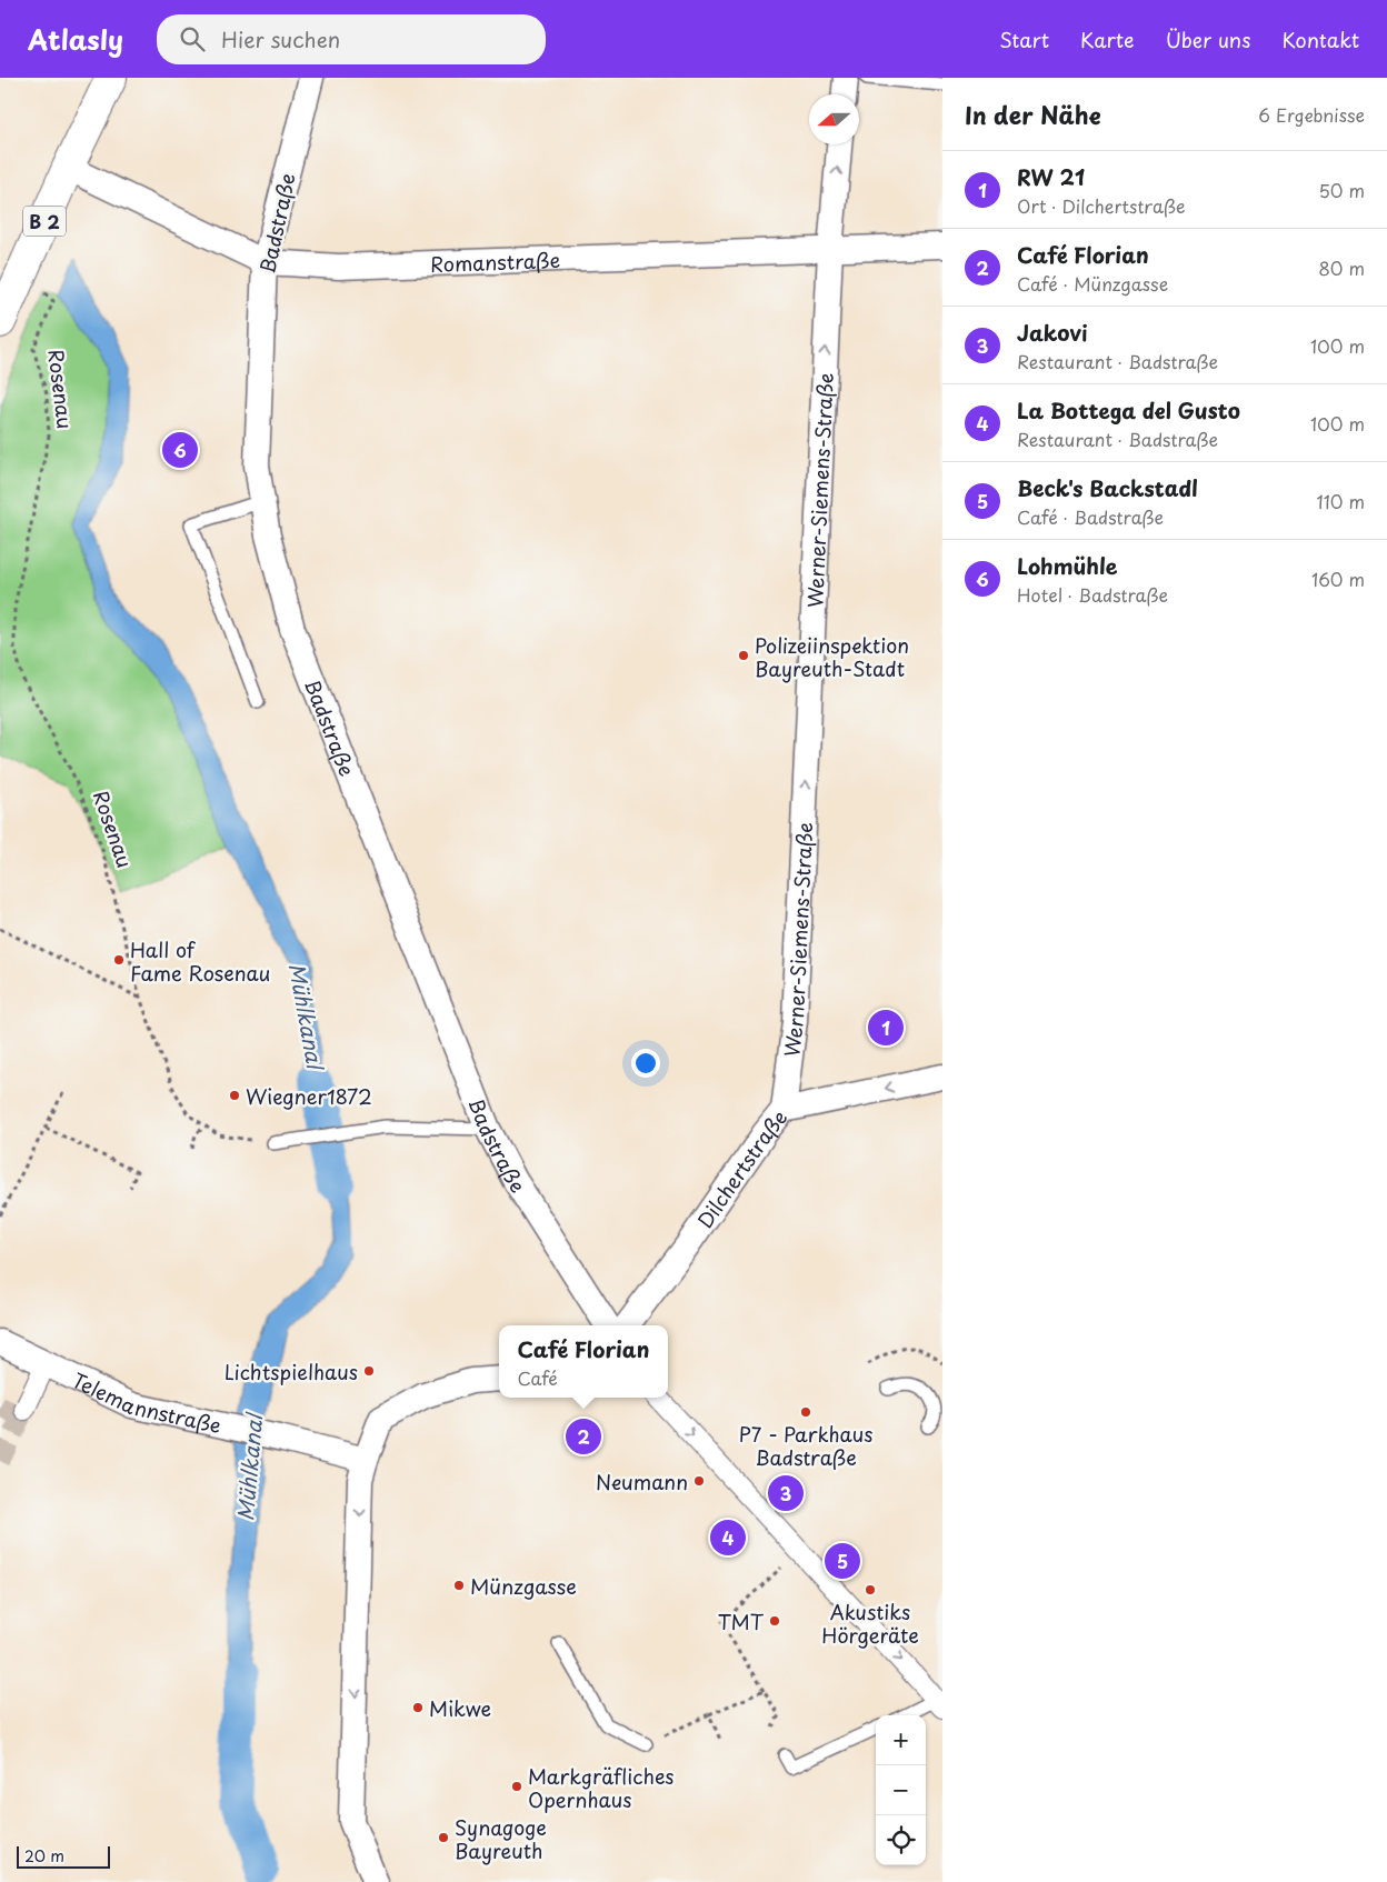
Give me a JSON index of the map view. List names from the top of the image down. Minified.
{"streets":{"main road":["B 2"],"street":["Badstraße","Romanstraße","Werner-Siemens-Straße","Dilchertstraße","Telemannstraße"],"path":["Rosenau"]},"crossings":[["B 2","Romanstraße"],["B 2","Rosenau"],["Badstraße","Romanstraße"],["Romanstraße","Werner-Siemens-Straße"],["Werner-Siemens-Straße","Dilchertstraße"]],"one_way":["Werner-Siemens-Straße","Dilchertstraße"],"water":["Mühlkanal"],"places":["Polizeiinspektion Bayreuth-Stadt","Hall of Fame Rosenau","Wiegner1872","Lichtspielhaus","P7 - Parkhaus Badstraße","Neumann","Münzgasse","Akustiks Hörgeräte","TMT","Mikwe","Markgräfliches Opernhaus","Synagoge Bayreuth"],"scale_bar":"20 m","north":"left","page":{"header":"Atlasly","search":"Hier suchen","nav":["Start","Karte","Über uns","Kontakt"],"heading":["In der Nähe","6 Ergebnisse"],"list":[{"mark":"1","name":"RW 21","note":"Ort · Dilchertstraße","value":"50 m"},{"mark":"2","name":"Café Florian","note":"Café · Münzgasse","value":"80 m"},{"mark":"3","name":"Jakovi","note":"Restaurant · Badstraße","value":"100 m"},{"mark":"4","name":"La Bottega del Gusto","note":"Restaurant · Badstraße","value":"100 m"},{"mark":"5","name":"Beck's Backstadl","note":"Café · Badstraße","value":"110 m"},{"mark":"6","name":"Lohmühle","note":"Hotel · Badstraße","value":"160 m"}],"pins":["6","1","2","3","4","5"],"popup":["Café Florian","Café"],"map_buttons":["+","−"],"scale":"20 m"}}
